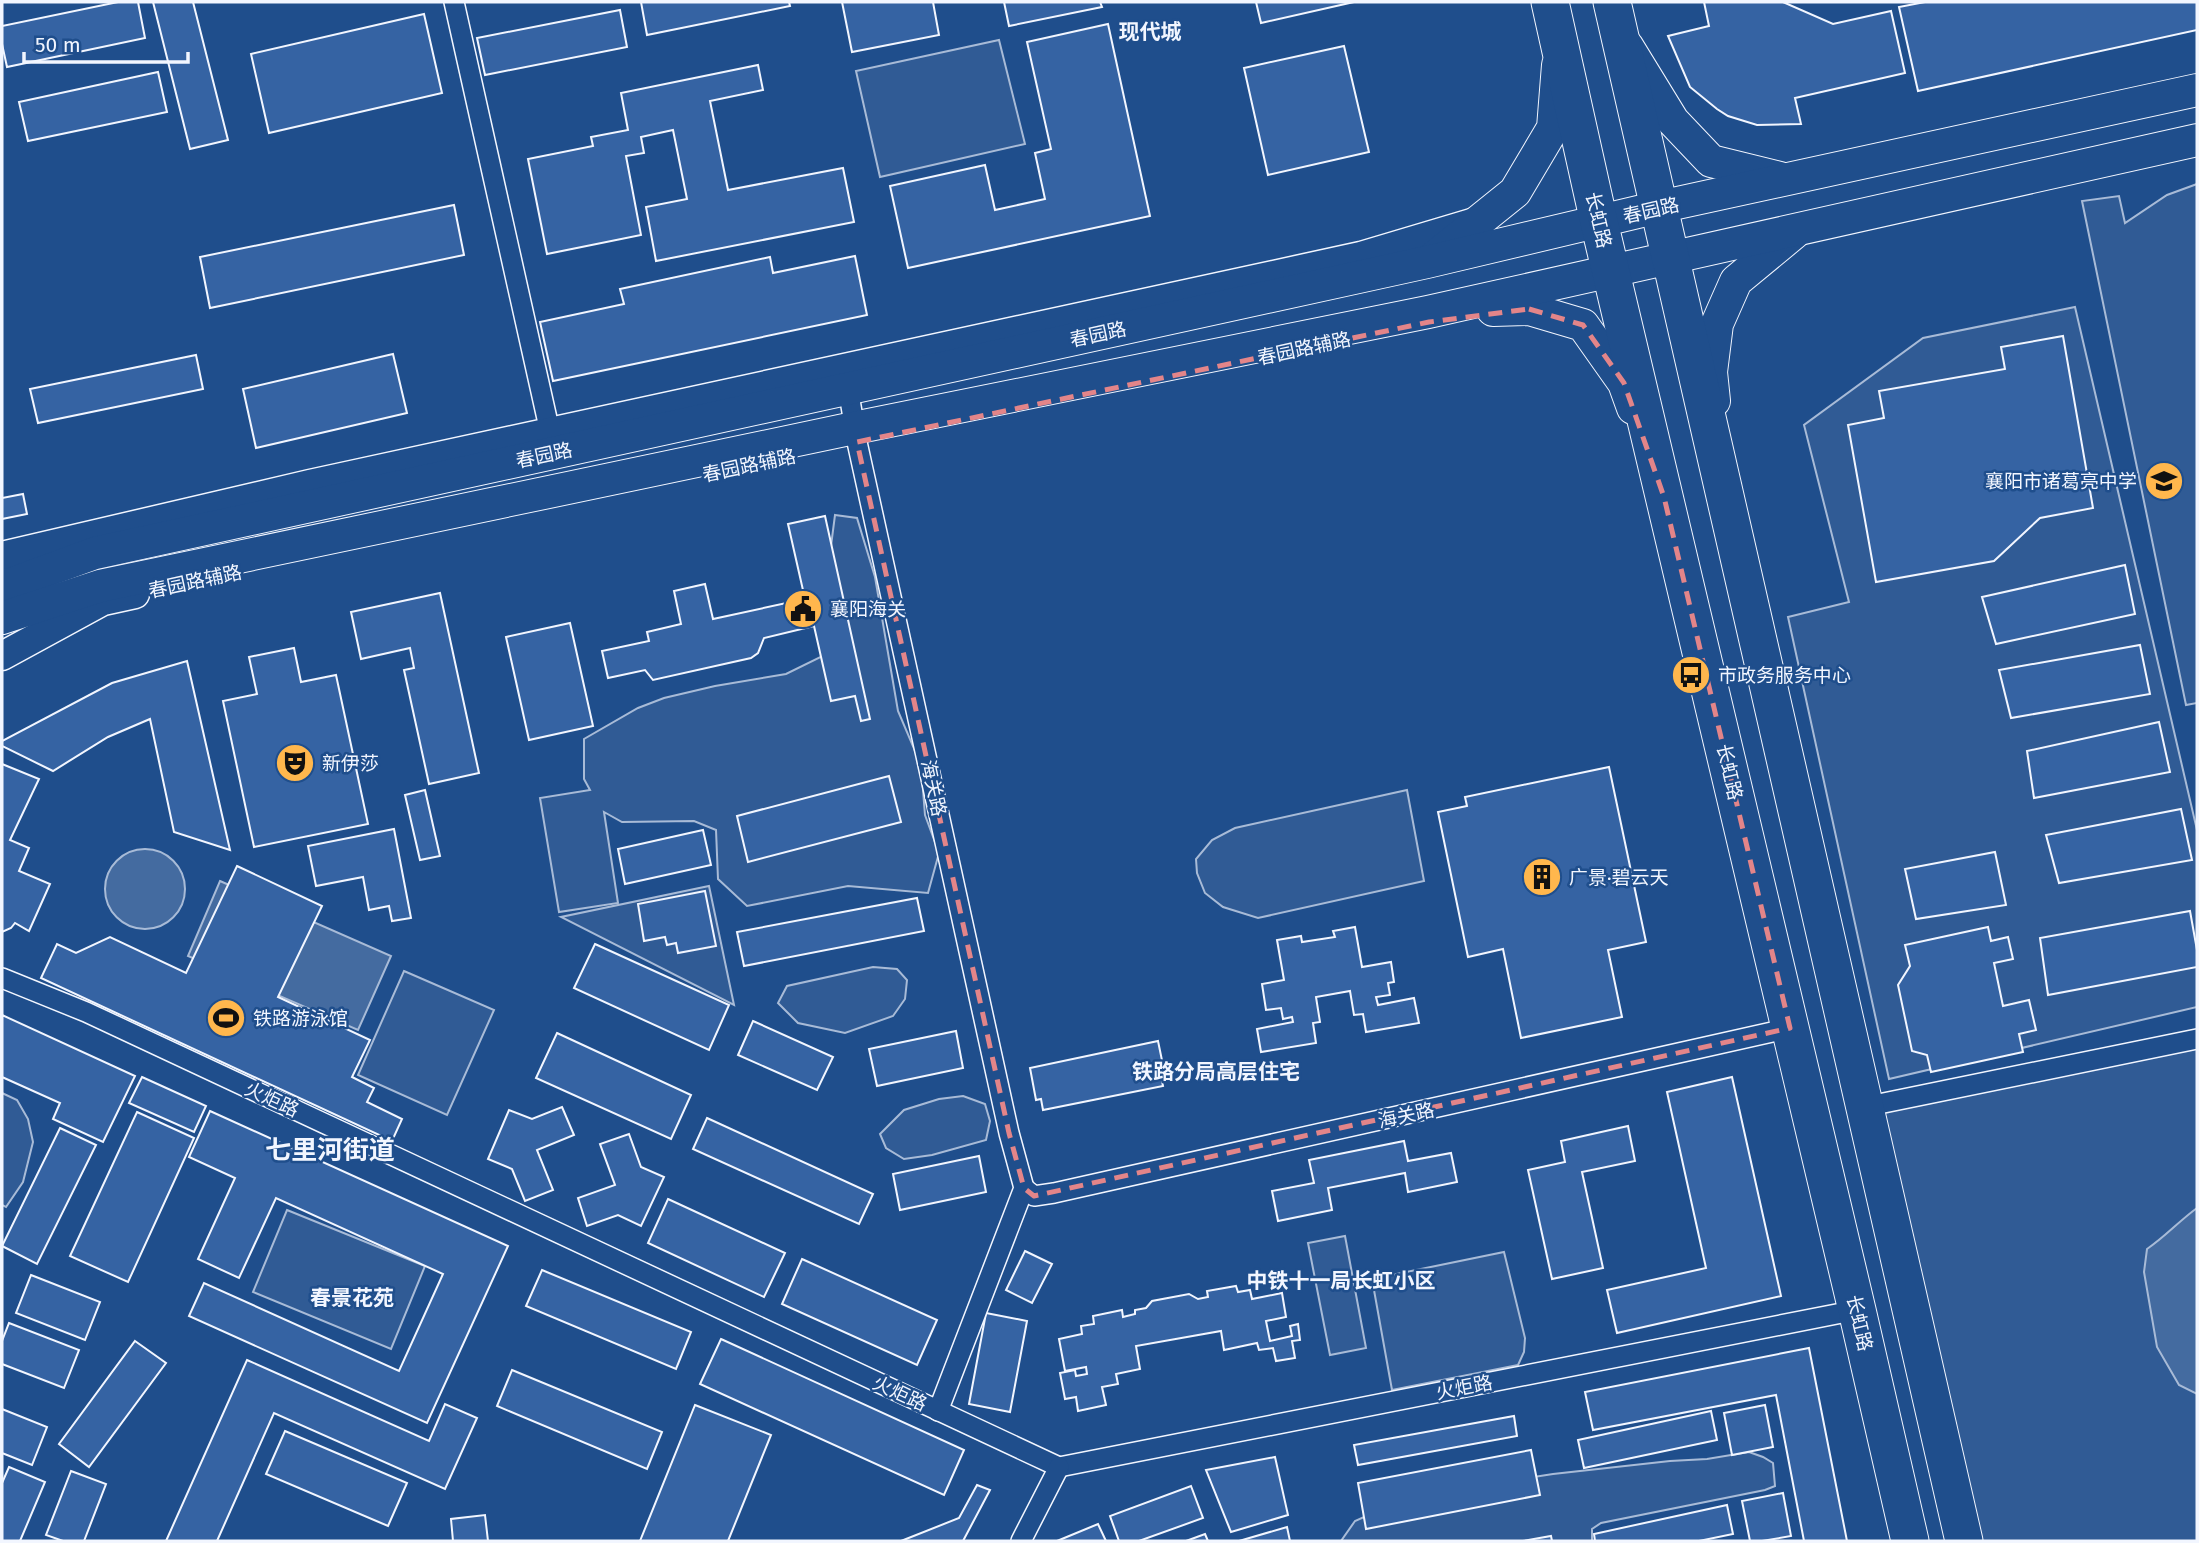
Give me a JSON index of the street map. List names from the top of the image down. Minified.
{"streets":{"highway":["长虹路"],"main road":["春园路"],"street":["春园路辅路","海关路","火炬路"]},"crossings":[["春园路","长虹路"],["春园路","春园路辅路"],["春园路","海关路"],["长虹路","海关路"],["长虹路","火炬路"],["春园路辅路","海关路"]],"districts":["现代城","铁路分局高层住宅","七里河街道","中铁十一局长虹小区","春景花苑"],"places":{"school or university":["襄阳市诸葛亮中学"],"public building":["襄阳海关"],"bus stop":["市政务服务中心"],"theatre":["新伊莎"],"building":["广景·碧云天"],"sports":["铁路游泳馆"]},"scale_bar":"50 m"}
